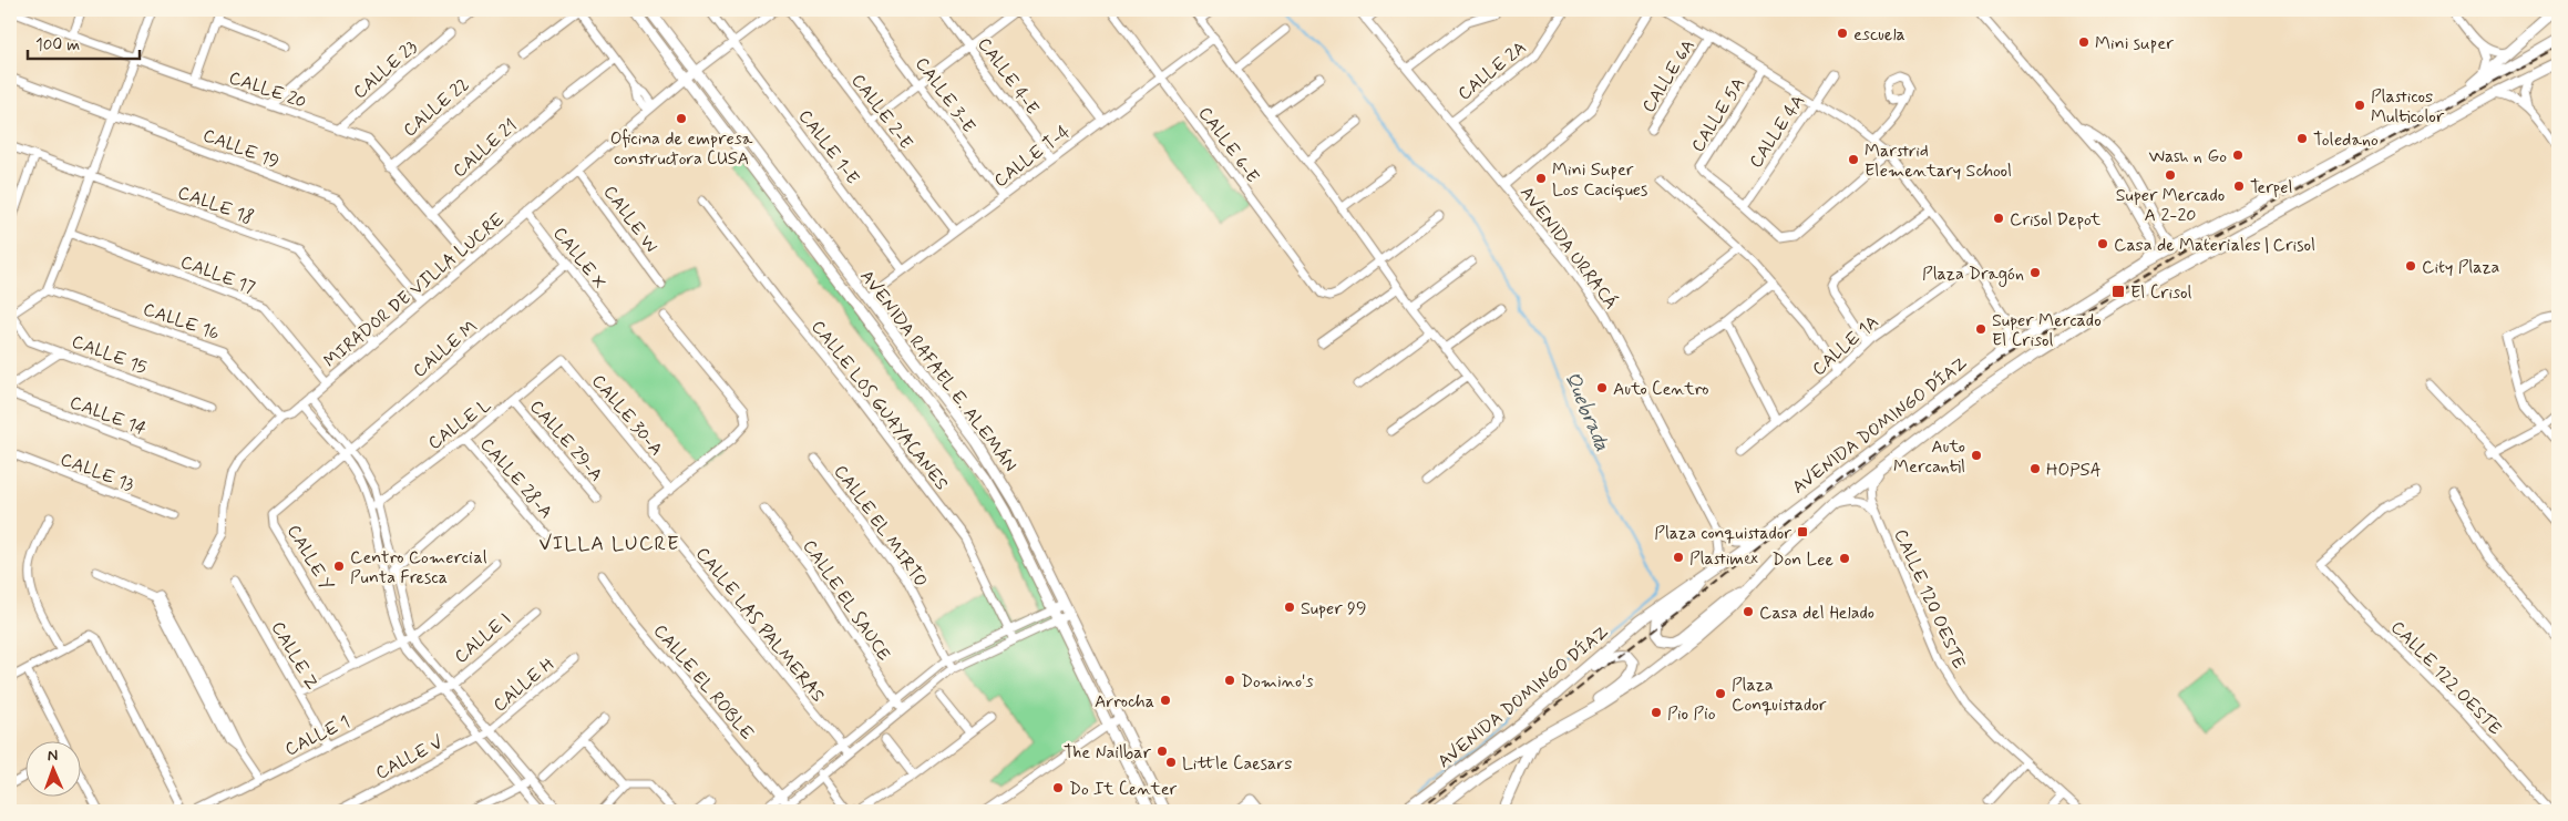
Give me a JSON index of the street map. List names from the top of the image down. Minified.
{"streets":{"main road":["AVENIDA RAFAEL E. ALEMÁN","AVENIDA DOMINGO DÍAZ"],"street":["CALLE 23","CALLE 2A","CALLE 4-E","CALLE 6A","CALLE 20","CALLE 3-E","CALLE 22","CALLE 2-E","CALLE 5A","CALLE 4A","CALLE 6-E","CALLE 1-E","CALLE 19","CALLE 21","CALLE T-4","CALLE 18","CALLE W","AVENIDA URRACÁ","CALLE X","CALLE 17","MIRADOR DE VILLA LUCRE","CALLE 16","CALLE 1A","CALLE M","CALLE 15","CALLE LOS GUAYACANES","CALLE 14","CALLE 30-A","CALLE L","CALLE 29-A","CALLE 13","CALLE 28-A","CALLE EL MIRTO","CALLE Y","CALLE 120 OESTE","CALLE EL SAUCE","CALLE LAS PALMERAS","CALLE I","CALLE Z","CALLE 122 OESTE","CALLE EL ROBLE","CALLE H","CALLE 1","CALLE V"]},"crossings":[["CALLE 23","CALLE 20"],["CALLE 2A","AVENIDA URRACÁ"],["CALLE 4-E","CALLE T-4"],["CALLE 20","CALLE 22"],["CALLE 20","CALLE 21"],["CALLE 20","MIRADOR DE VILLA LUCRE"],["CALLE 3-E","CALLE T-4"],["CALLE 2-E","CALLE T-4"],["CALLE 5A","CALLE 4A"],["CALLE 6-E","CALLE T-4"],["CALLE 1-E","CALLE T-4"],["CALLE 1-E","MIRADOR DE VILLA LUCRE"],["CALLE 19","MIRADOR DE VILLA LUCRE"],["CALLE T-4","AVENIDA RAFAEL E. ALEMÁN"],["CALLE 18","MIRADOR DE VILLA LUCRE"],["CALLE W","MIRADOR DE VILLA LUCRE"],["AVENIDA URRACÁ","AVENIDA DOMINGO DÍAZ"],["CALLE X","MIRADOR DE VILLA LUCRE"],["CALLE X","CALLE M"],["CALLE 17","MIRADOR DE VILLA LUCRE"],["MIRADOR DE VILLA LUCRE","CALLE 16"],["MIRADOR DE VILLA LUCRE","AVENIDA RAFAEL E. ALEMÁN"],["CALLE M","CALLE Y"],["CALLE 30-A","CALLE L"],["CALLE 30-A","CALLE LAS PALMERAS"],["CALLE L","CALLE 29-A"],["CALLE L","CALLE 28-A"],["AVENIDA DOMINGO DÍAZ","CALLE 120 OESTE"],["CALLE I","CALLE 1"],["CALLE Z","CALLE 1"],["CALLE H","CALLE V"]],"districts":["VILLA LUCRE"],"water":["Quebrada"],"places":{"other":["escuela","Mini super","Plasticos Multicolor","Oficina de empresa constructora CUSA","Toledano","Wash n Go","Marstrid Elementary School","Super Mercado A 2-20","Mini Super Los Caciques","Terpel","Crisol Depot","Casa de Materiales | Crisol","City Plaza","Plaza Dragón","Super Mercado El Crisol","Auto Centro","Auto Mercantil","HOPSA","Plastimex","Don Lee","Centro Comercial Punta Fresca","Super 99","Casa del Helado","Domino's","Plaza Conquistador","Arrocha","Pio Pio","The Nailbar","Little Caesars","Do It Center"],"transit":["El Crisol","Plaza conquistador"]},"scale_bar":"100 m","north":"top"}
